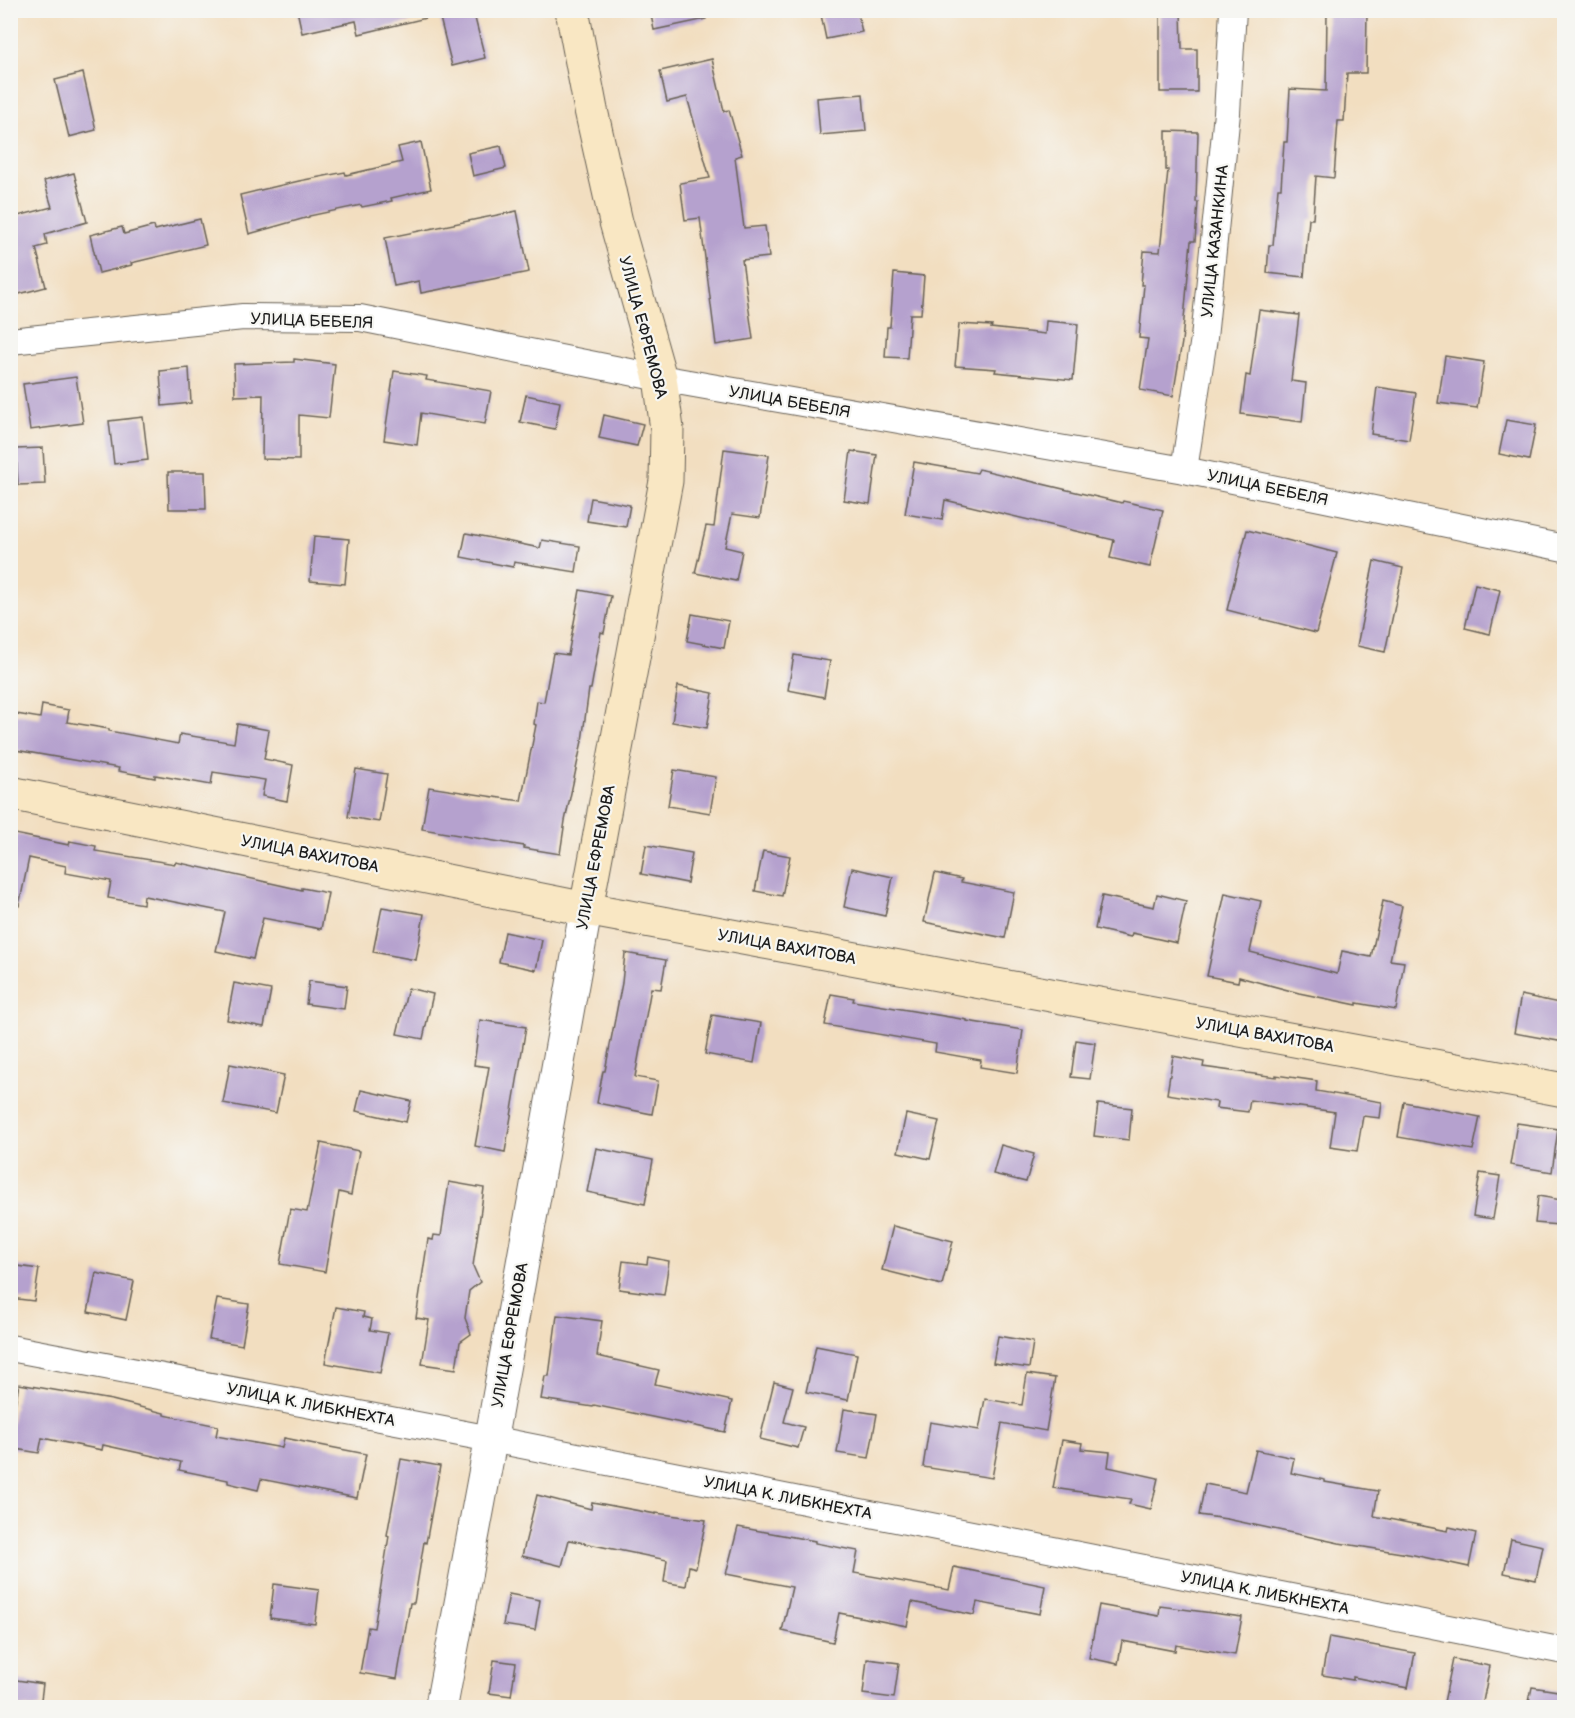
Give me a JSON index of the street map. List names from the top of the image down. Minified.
{"streets":{"main road":["УЛИЦА ЕФРЕМОВА","УЛИЦА ВАХИТОВА"],"street":["УЛИЦА КАЗАНКИНА","УЛИЦА БЕБЕЛЯ","УЛИЦА К. ЛИБКНЕХТА"]},"crossings":[["УЛИЦА КАЗАНКИНА","УЛИЦА БЕБЕЛЯ"],["УЛИЦА БЕБЕЛЯ","УЛИЦА ЕФРЕМОВА"],["УЛИЦА ЕФРЕМОВА","УЛИЦА ВАХИТОВА"],["УЛИЦА ЕФРЕМОВА","УЛИЦА К. ЛИБКНЕХТА"]]}
